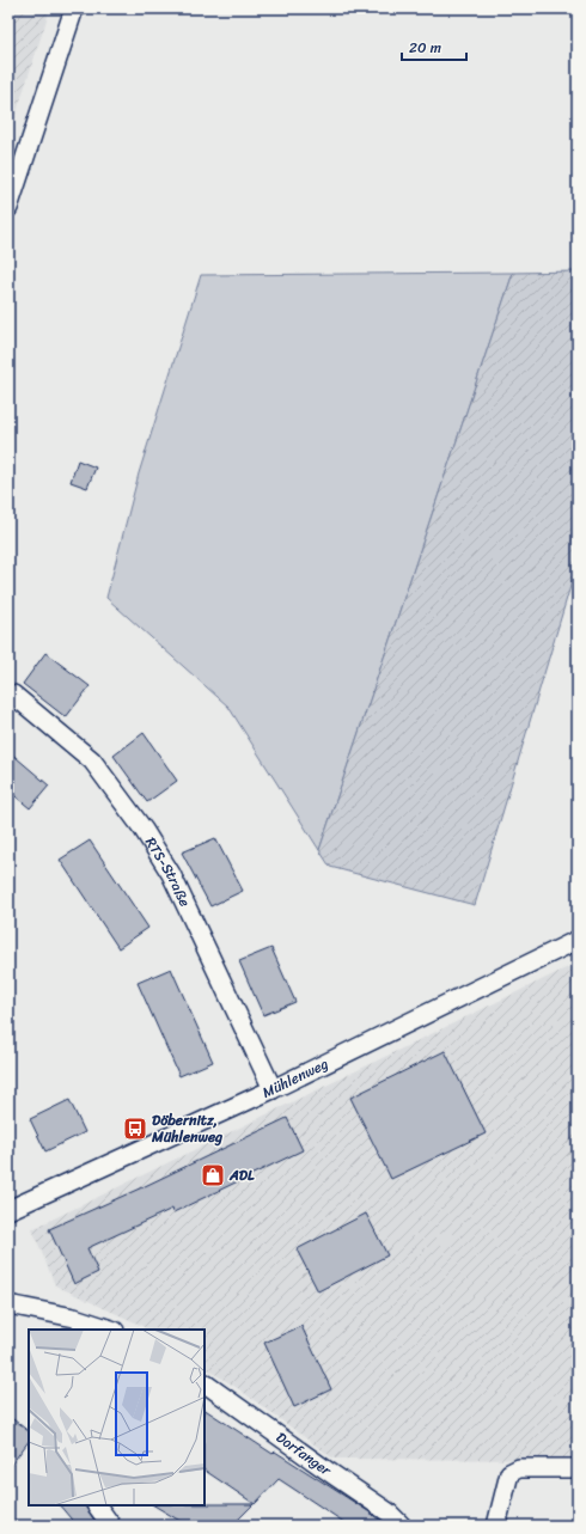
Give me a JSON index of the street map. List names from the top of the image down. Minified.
{"streets":{"street":["RTS-Straße","Mühlenweg","Dorfanger"]},"crossings":[["RTS-Straße","Mühlenweg"]],"places":{"bus stop":["Döbernitz, Mühlenweg"],"shop":["ADL"]},"scale_bar":"20 m"}
